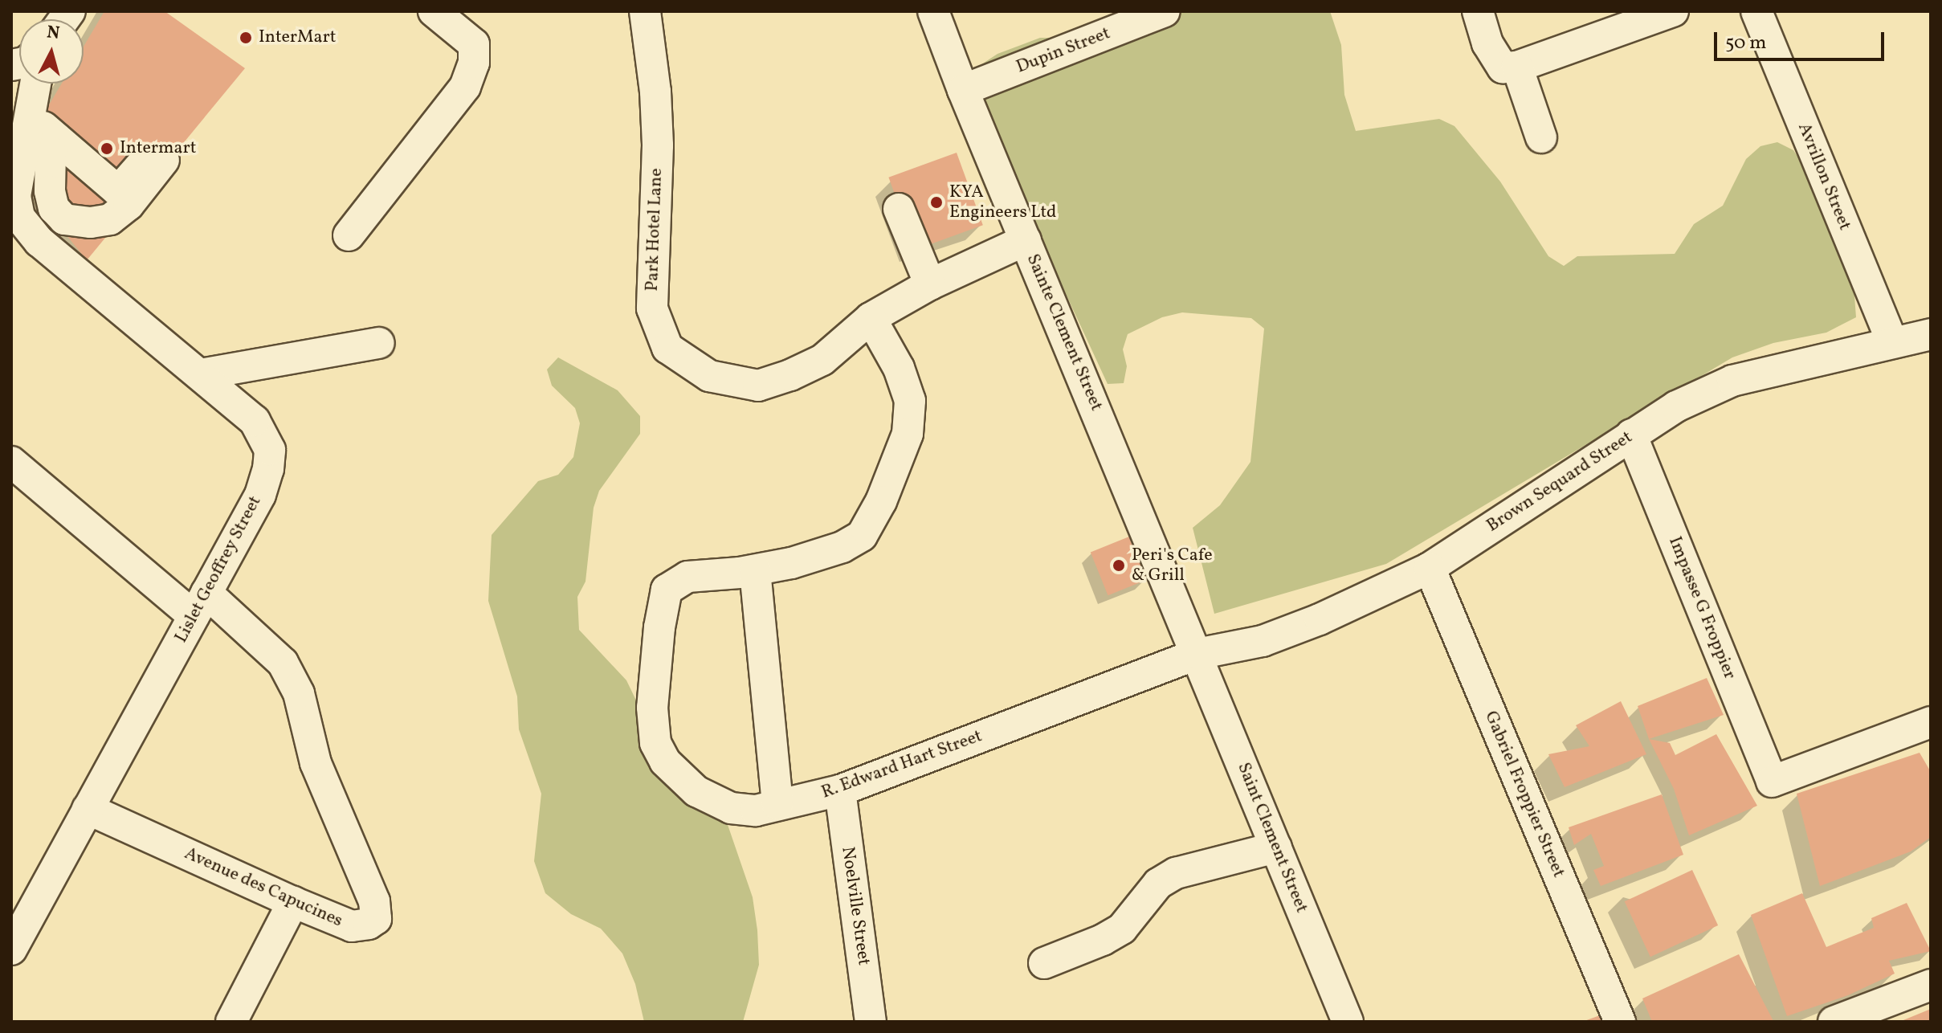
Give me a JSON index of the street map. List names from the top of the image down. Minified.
{"streets":{"street":["Dupin Street","Avrillon Street","Park Hotel Lane","Sainte Clement Street","Brown Sequard Street","Lislet Geoffrey Street","Impasse G Froppier","R. Edward Hart Street","Gabriel Froppier Street","Saint Clement Street","Avenue des Capucines","Noelville Street"]},"crossings":[["Dupin Street","Sainte Clement Street"],["Avrillon Street","Brown Sequard Street"],["Park Hotel Lane","Sainte Clement Street"],["Sainte Clement Street","Brown Sequard Street"],["Sainte Clement Street","R. Edward Hart Street"],["Sainte Clement Street","Saint Clement Street"],["Brown Sequard Street","Impasse G Froppier"],["Brown Sequard Street","R. Edward Hart Street"],["Brown Sequard Street","Gabriel Froppier Street"],["Brown Sequard Street","Saint Clement Street"],["Lislet Geoffrey Street","Avenue des Capucines"],["R. Edward Hart Street","Saint Clement Street"],["R. Edward Hart Street","Noelville Street"]],"places":["InterMart","Intermart","KYA Engineers Ltd","Peri's Cafe & Grill"],"scale_bar":"50 m","north":"top"}
